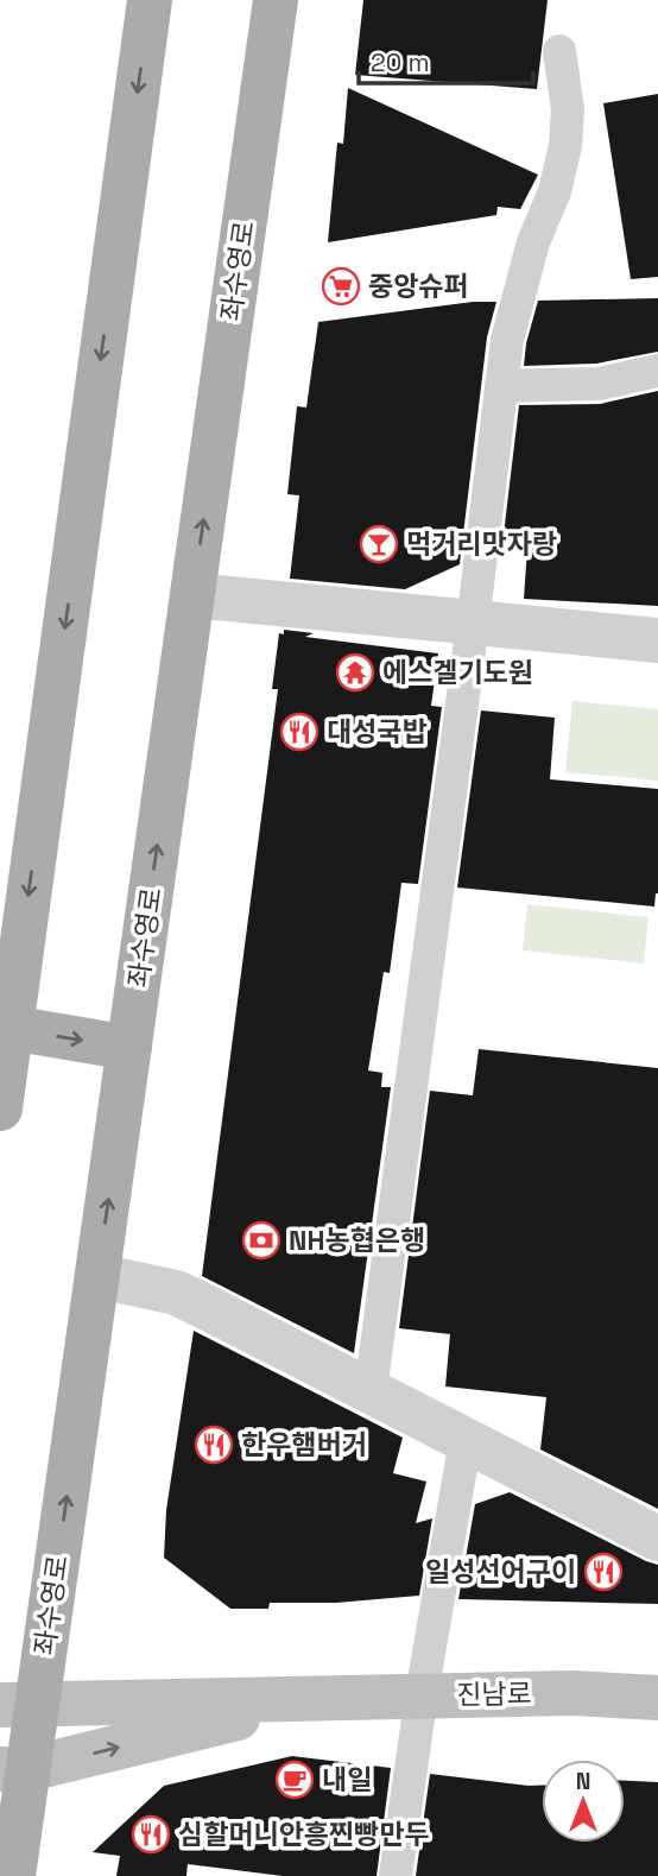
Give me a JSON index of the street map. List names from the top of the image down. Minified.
{"streets":{"main road":["좌수영로"],"street":["진남로"]},"crossings":[["좌수영로","진남로"]],"places":{"supermarket":["중앙슈퍼"],"bar":["먹거리맛자랑"],"temple":["에스겔기도원"],"restaurant":["대성국밥","한우햄버거","일성선어구이","심할머니안흥찐빵만두"],"bank":["NH농협은행"],"cafe":["내일"]},"scale_bar":"20 m","north":"top"}
